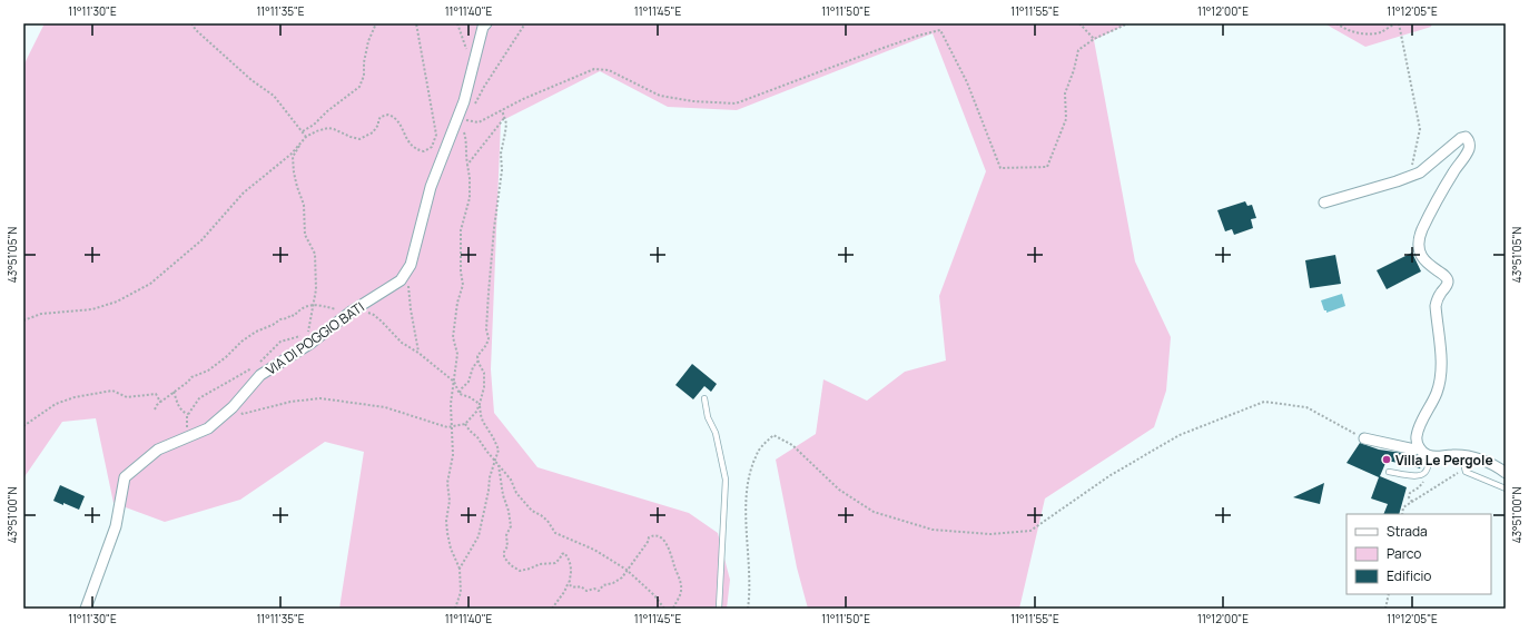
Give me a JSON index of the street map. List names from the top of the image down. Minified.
{"streets":{"street":["VIA DI POGGIO BATI"]},"places":["Villa Le Pergole"],"legend":["Strada","Parco","Edificio"],"coordinates":["11°11'30\"E","11°11'35\"E","11°11'40\"E","11°11'45\"E","11°11'50\"E","11°11'55\"E","11°12'00\"E","11°12'05\"E","43°51'05\"N","43°51'00\"N"]}
